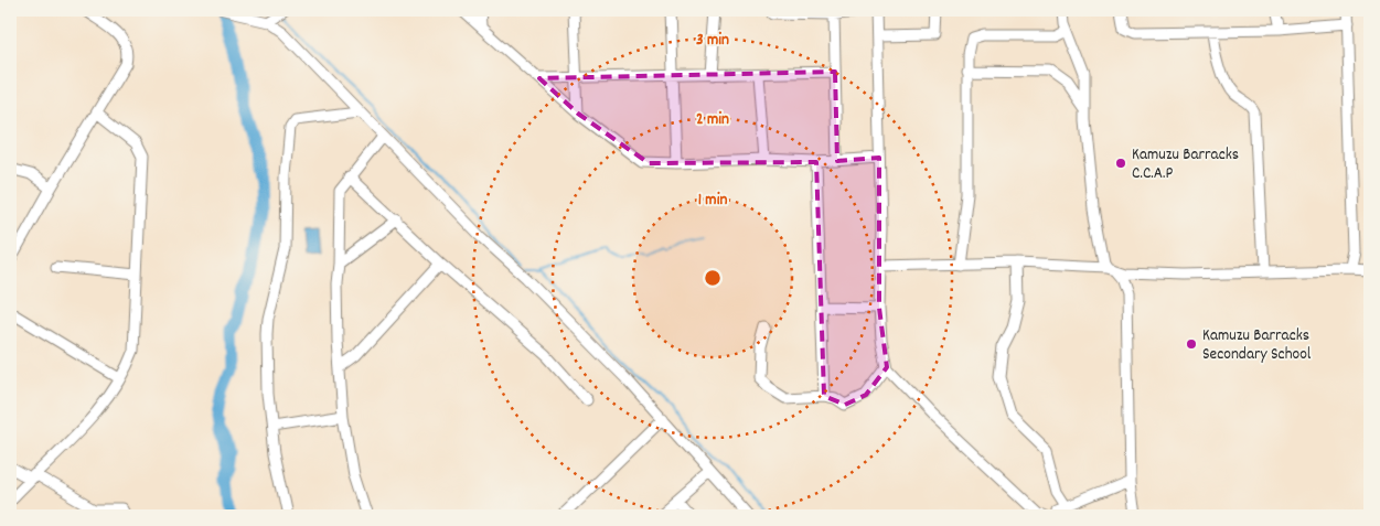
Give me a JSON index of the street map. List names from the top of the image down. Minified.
{"places":["Kamuzu Barracks C.C.A.P","Kamuzu Barracks Secondary School"],"rings":["3 min","2 min","1 min"]}
